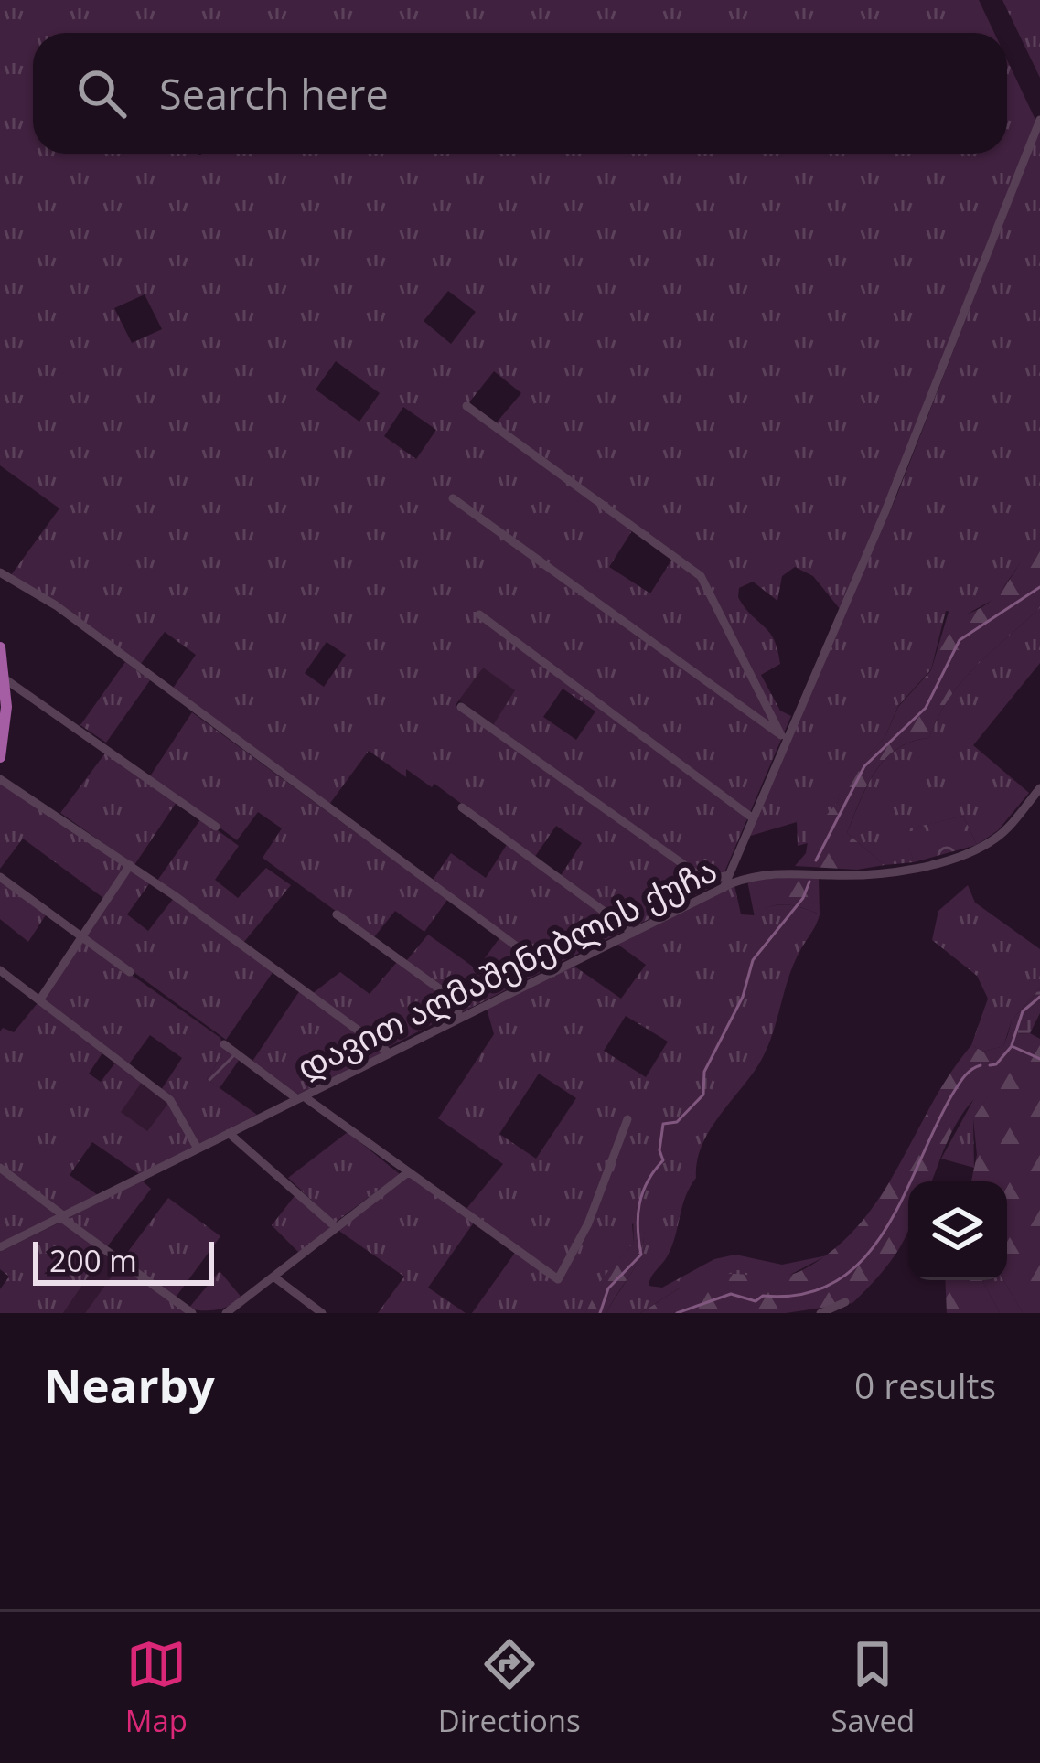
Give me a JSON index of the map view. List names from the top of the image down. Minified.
{"streets":{"street":["დავით აღმაშენებლის ქუჩა"]},"scale_bar":"200 m","page":{"search":"Search here","scale":"200 m","heading":["Nearby","0 results"],"nav":["Map","Directions","Saved"]}}
